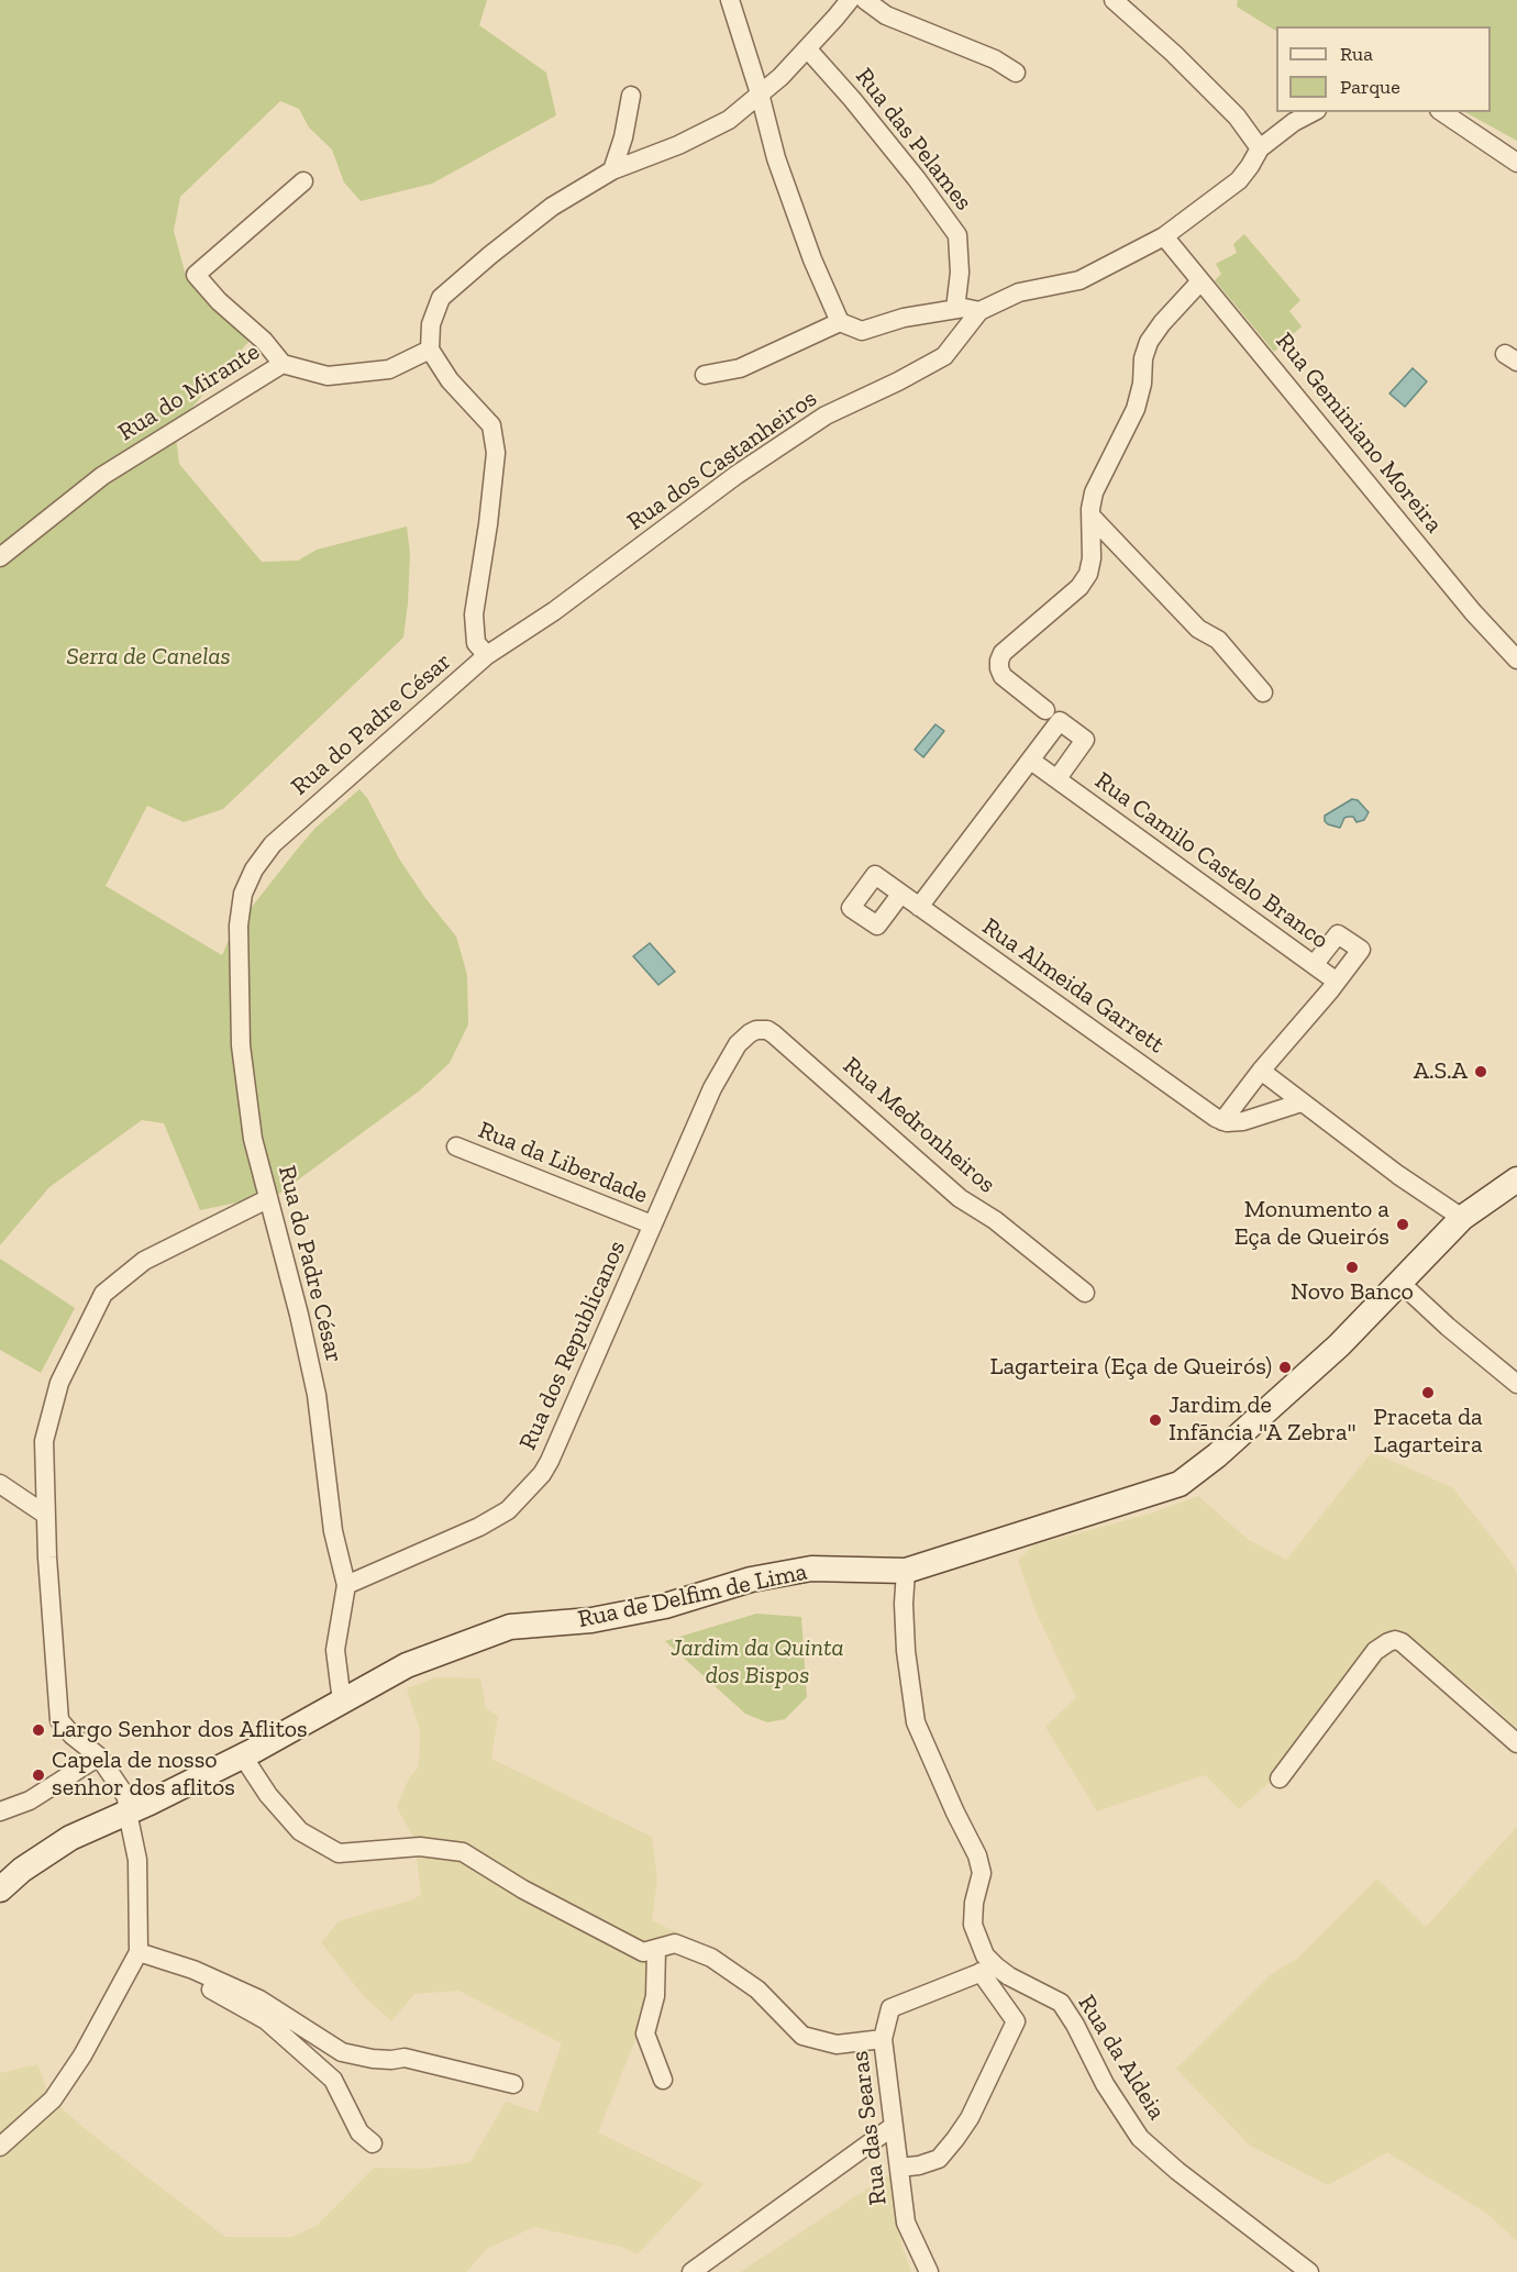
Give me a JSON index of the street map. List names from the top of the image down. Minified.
{"streets":{"main road":["Rua de Delfim de Lima"],"street":["Rua das Pelames","Rua do Mirante","Rua Geminiano Moreira","Rua dos Castanheiros","Rua do Padre César","Rua Camilo Castelo Branco","Rua Almeida Garrett","Rua Medronheiros","Rua da Liberdade","Rua dos Republicanos","Rua da Aldeia","Rua das Searas"]},"crossings":[["Rua do Mirante","Rua do Padre César"],["Rua Geminiano Moreira","Rua dos Castanheiros"],["Rua dos Castanheiros","Rua do Padre César"],["Rua do Padre César","Rua dos Republicanos"],["Rua do Padre César","Rua de Delfim de Lima"],["Rua Medronheiros","Rua dos Republicanos"],["Rua da Liberdade","Rua dos Republicanos"],["Rua de Delfim de Lima","Rua da Aldeia"],["Rua da Aldeia","Rua das Searas"]],"parks":["Serra de Canelas","Jardim da Quinta dos Bispos"],"places":["A.S.A","Monumento a Eça de Queirós","Novo Banco","Lagarteira (Eça de Queirós)","Praceta da Lagarteira","Jardim de Infãncia \"A Zebra\"","Largo Senhor dos Aflitos","Capela de nosso senhor dos aflitos"],"legend":["Rua","Parque"]}
